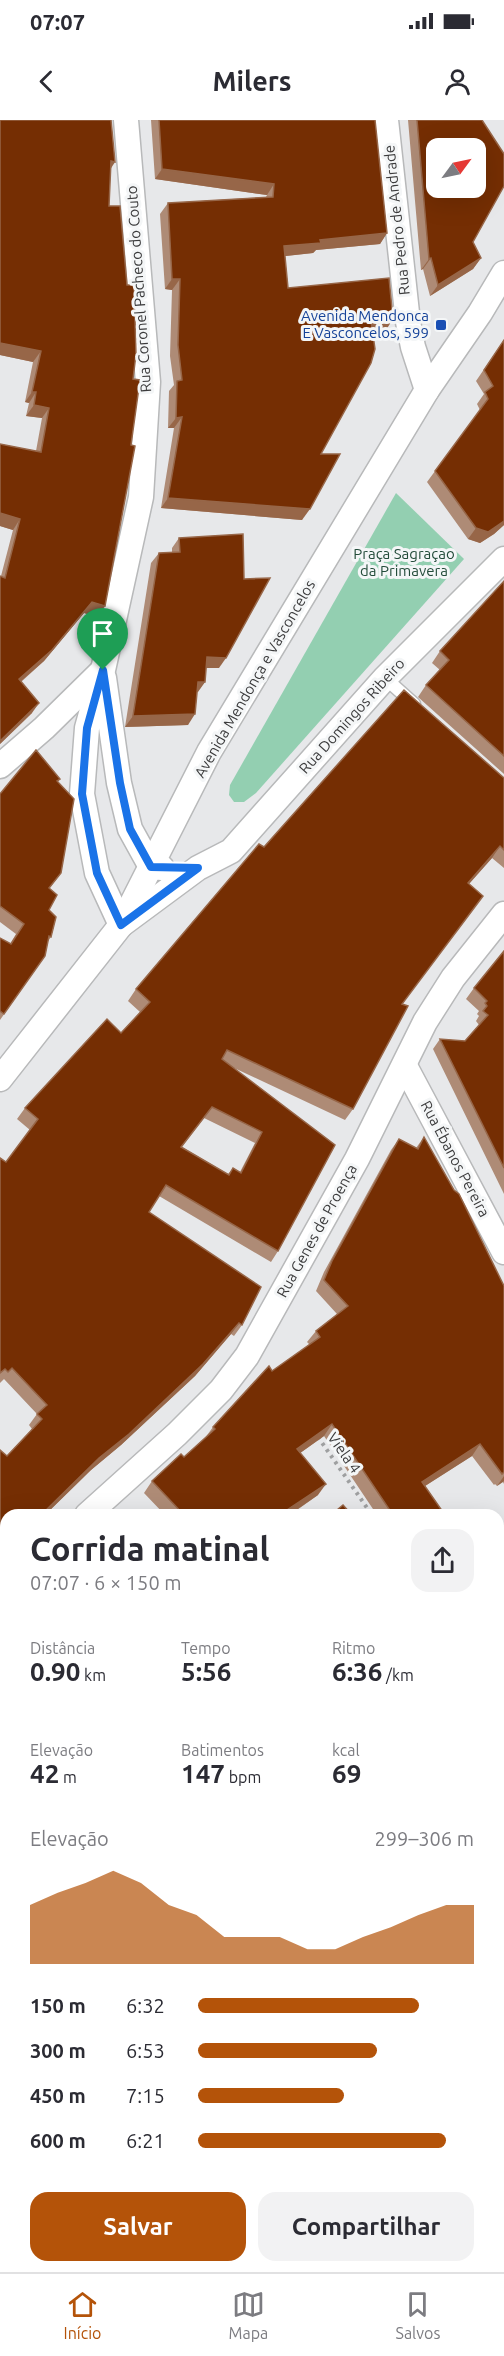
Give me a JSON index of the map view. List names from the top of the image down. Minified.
{"streets":{"street":["Rua Pedro de Andrade","Rua Coronel Pacheco do Couto","Avenida Mendonça e Vasconcelos","Rua Domingos Ribeiro","Rua Ébanos Pereira","Rua Genes de Proença"],"path":["Viela 4"]},"crossings":[["Rua Pedro de Andrade","Avenida Mendonça e Vasconcelos"],["Rua Coronel Pacheco do Couto","Avenida Mendonça e Vasconcelos"],["Rua Coronel Pacheco do Couto","Rua Domingos Ribeiro"],["Avenida Mendonça e Vasconcelos","Rua Domingos Ribeiro"],["Rua Ébanos Pereira","Rua Genes de Proença"]],"parks":["Praça Sagraçao da Primavera"],"places":{"transit":["Avenida Mendonca E Vasconcelos, 599"]},"north":"top right","page":{"status":"07:07","header":"Milers","heading":["Corrida matinal","07:07 · 6 × 150 m"],"stats":[["Distância","0.90 km"],["Tempo","5:56"],["Ritmo","6:36 /km"],["Elevação","42 m"],["Batimentos","147 bpm"],["kcal","69"]],"chart":["Elevação","299–306 m"],"list":[{"name":"150 m","note":"6:32"},{"name":"300 m","note":"6:53"},{"name":"450 m","note":"7:15"},{"name":"600 m","note":"6:21"}],"buttons":["Salvar","Compartilhar"],"tabs":["Início","Mapa","Salvos"]}}
